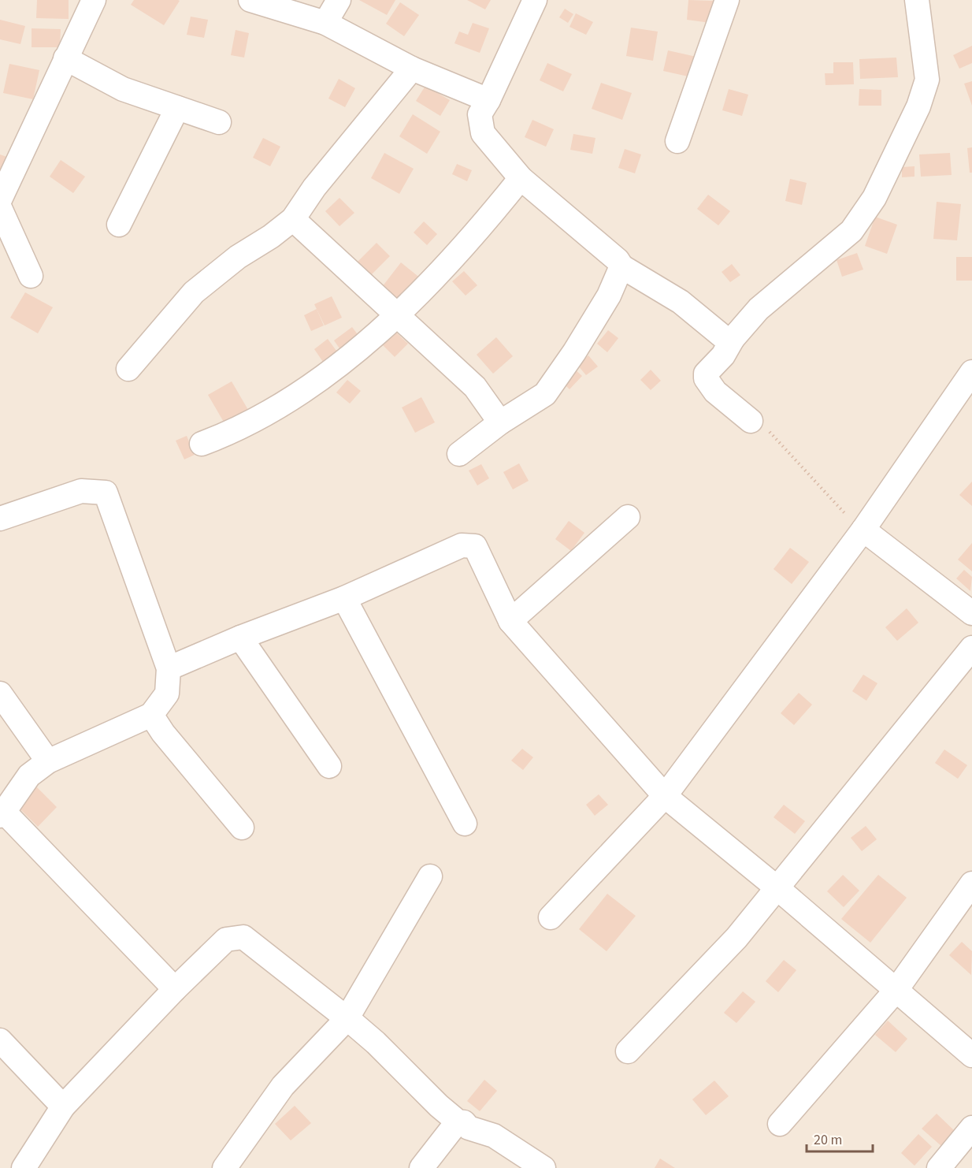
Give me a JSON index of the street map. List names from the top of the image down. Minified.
{"scale_bar":"20 m"}
